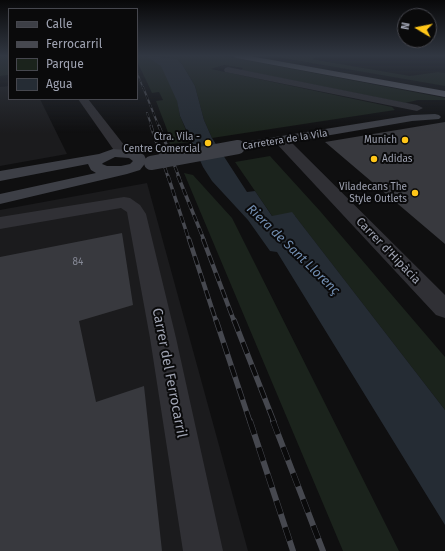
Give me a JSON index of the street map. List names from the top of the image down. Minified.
{"streets":{"street":["Carretera de la Vila","Carrer d'Hipàcia","Carrer del Ferrocarril"]},"crossings":[["Carretera de la Vila","Carrer d'Hipàcia"]],"water":["Riera de Sant Llorenç"],"places":["Munich","Ctra. Vila - Centre Comercial","Adidas","Viladecans The Style Outlets"],"house_numbers":["84"],"legend":["Calle","Ferrocarril","Parque","Agua"],"north":"left"}
